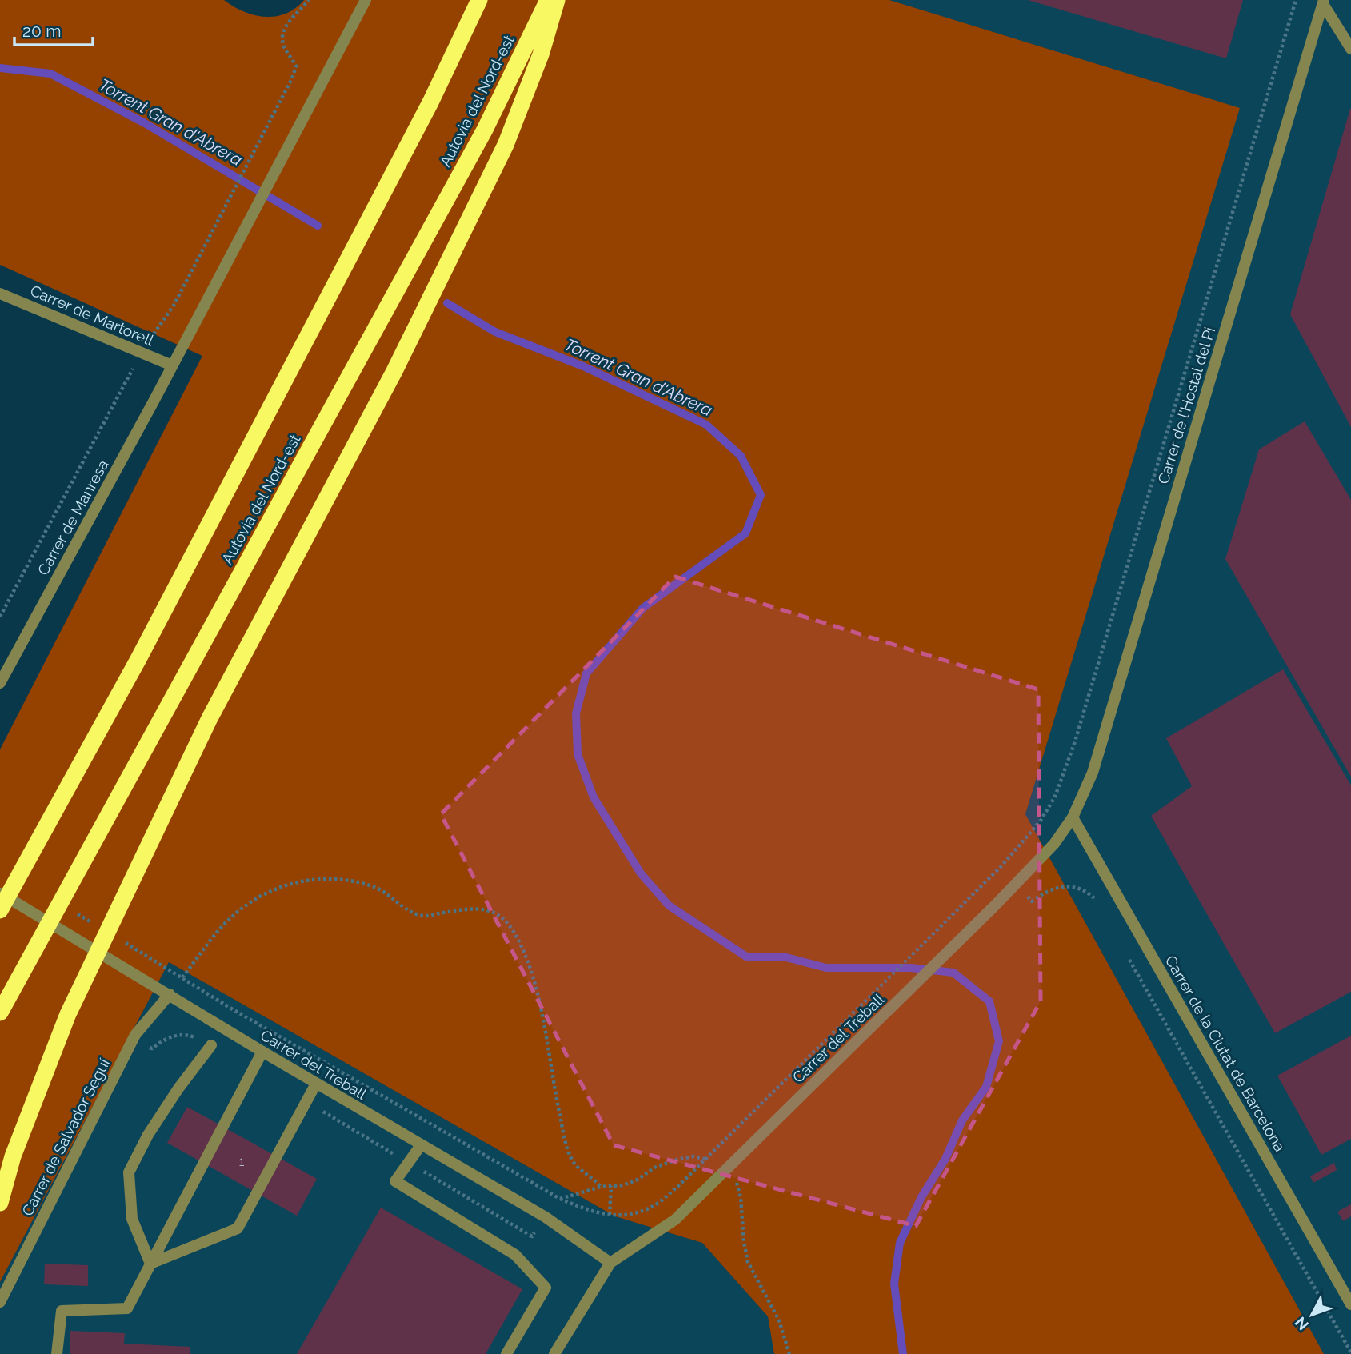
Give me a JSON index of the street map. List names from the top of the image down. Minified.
{"streets":{"highway":["Autovia del Nord-est"],"street":["Carrer de Martorell","Carrer de l'Hostal del Pi","Carrer de Manresa","Carrer del Treball","Carrer de la Ciutat de Barcelona","Carrer de Salvador Seguí"]},"crossings":[["Carrer de Martorell","Carrer de Manresa"],["Carrer de l'Hostal del Pi","Carrer del Treball"],["Carrer de l'Hostal del Pi","Carrer de la Ciutat de Barcelona"],["Carrer del Treball","Carrer de la Ciutat de Barcelona"],["Carrer del Treball","Carrer de Salvador Seguí"]],"water":["Torrent Gran d'Abrera"],"house_numbers":["1"],"scale_bar":"20 m","north":"bottom left"}
